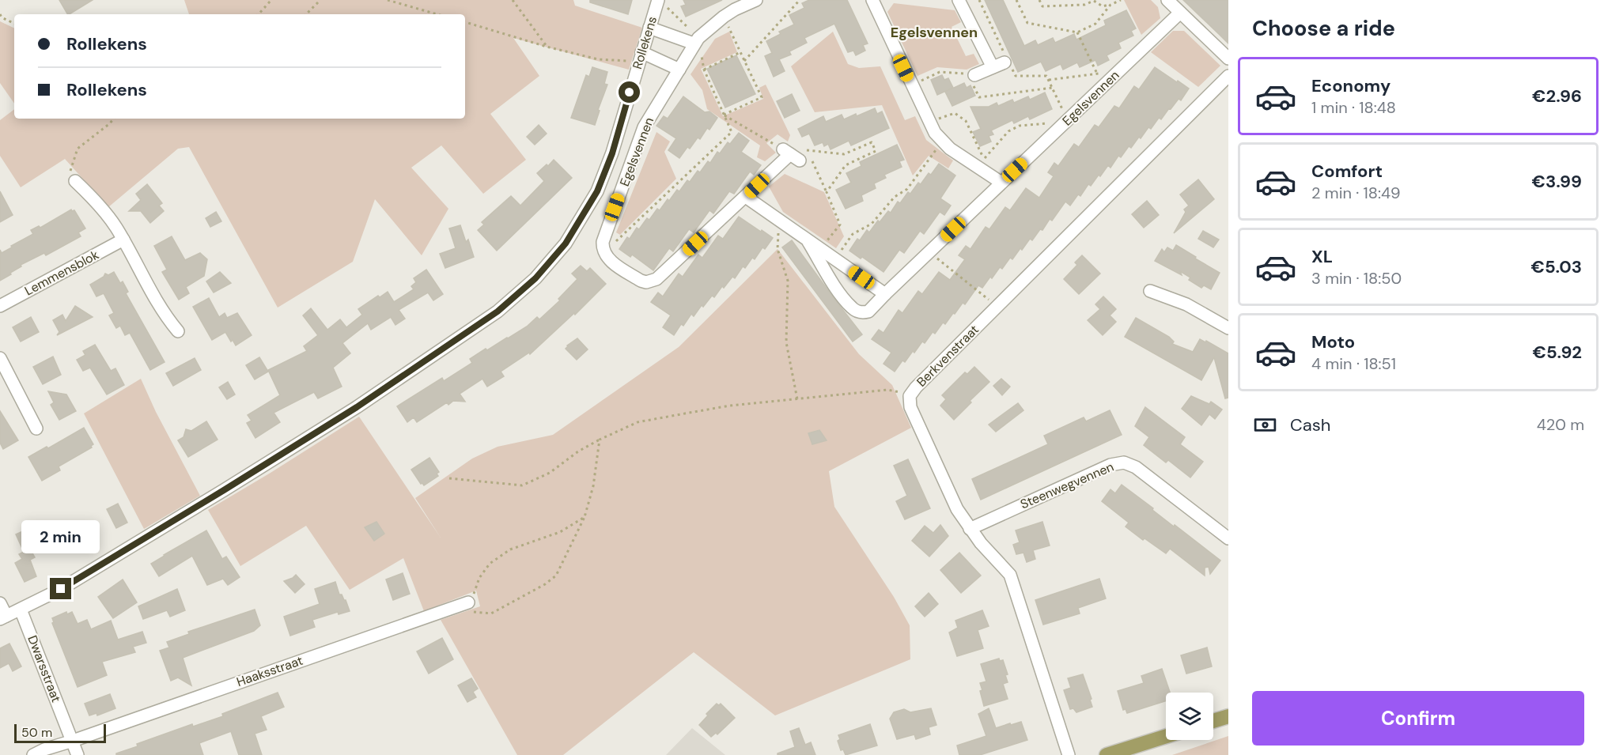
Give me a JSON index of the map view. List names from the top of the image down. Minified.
{"streets":{"street":["Rollekens","Egelsvennen","Lemmensblok","Berkvenstraat","Steenwegvennen","Dwarsstraat","Haaksstraat"]},"crossings":[["Rollekens","Dwarsstraat"],["Berkvenstraat","Steenwegvennen"],["Dwarsstraat","Haaksstraat"]],"districts":["Egelsvennen"],"scale_bar":"50 m","page":{"heading":"Choose a ride","banner":["Rollekens","Rollekens"],"list":[{"name":"Economy","note":"1 min · 18:48","value":"€2.96"},{"name":"Comfort","note":"2 min · 18:49","value":"€3.99"},{"name":"XL","note":"3 min · 18:50","value":"€5.03"},{"name":"Moto","note":"4 min · 18:51","value":"€5.92"}],"pay":["Cash","420 m"],"bubble":"2 min","buttons":"Confirm","scale":"50 m"}}
